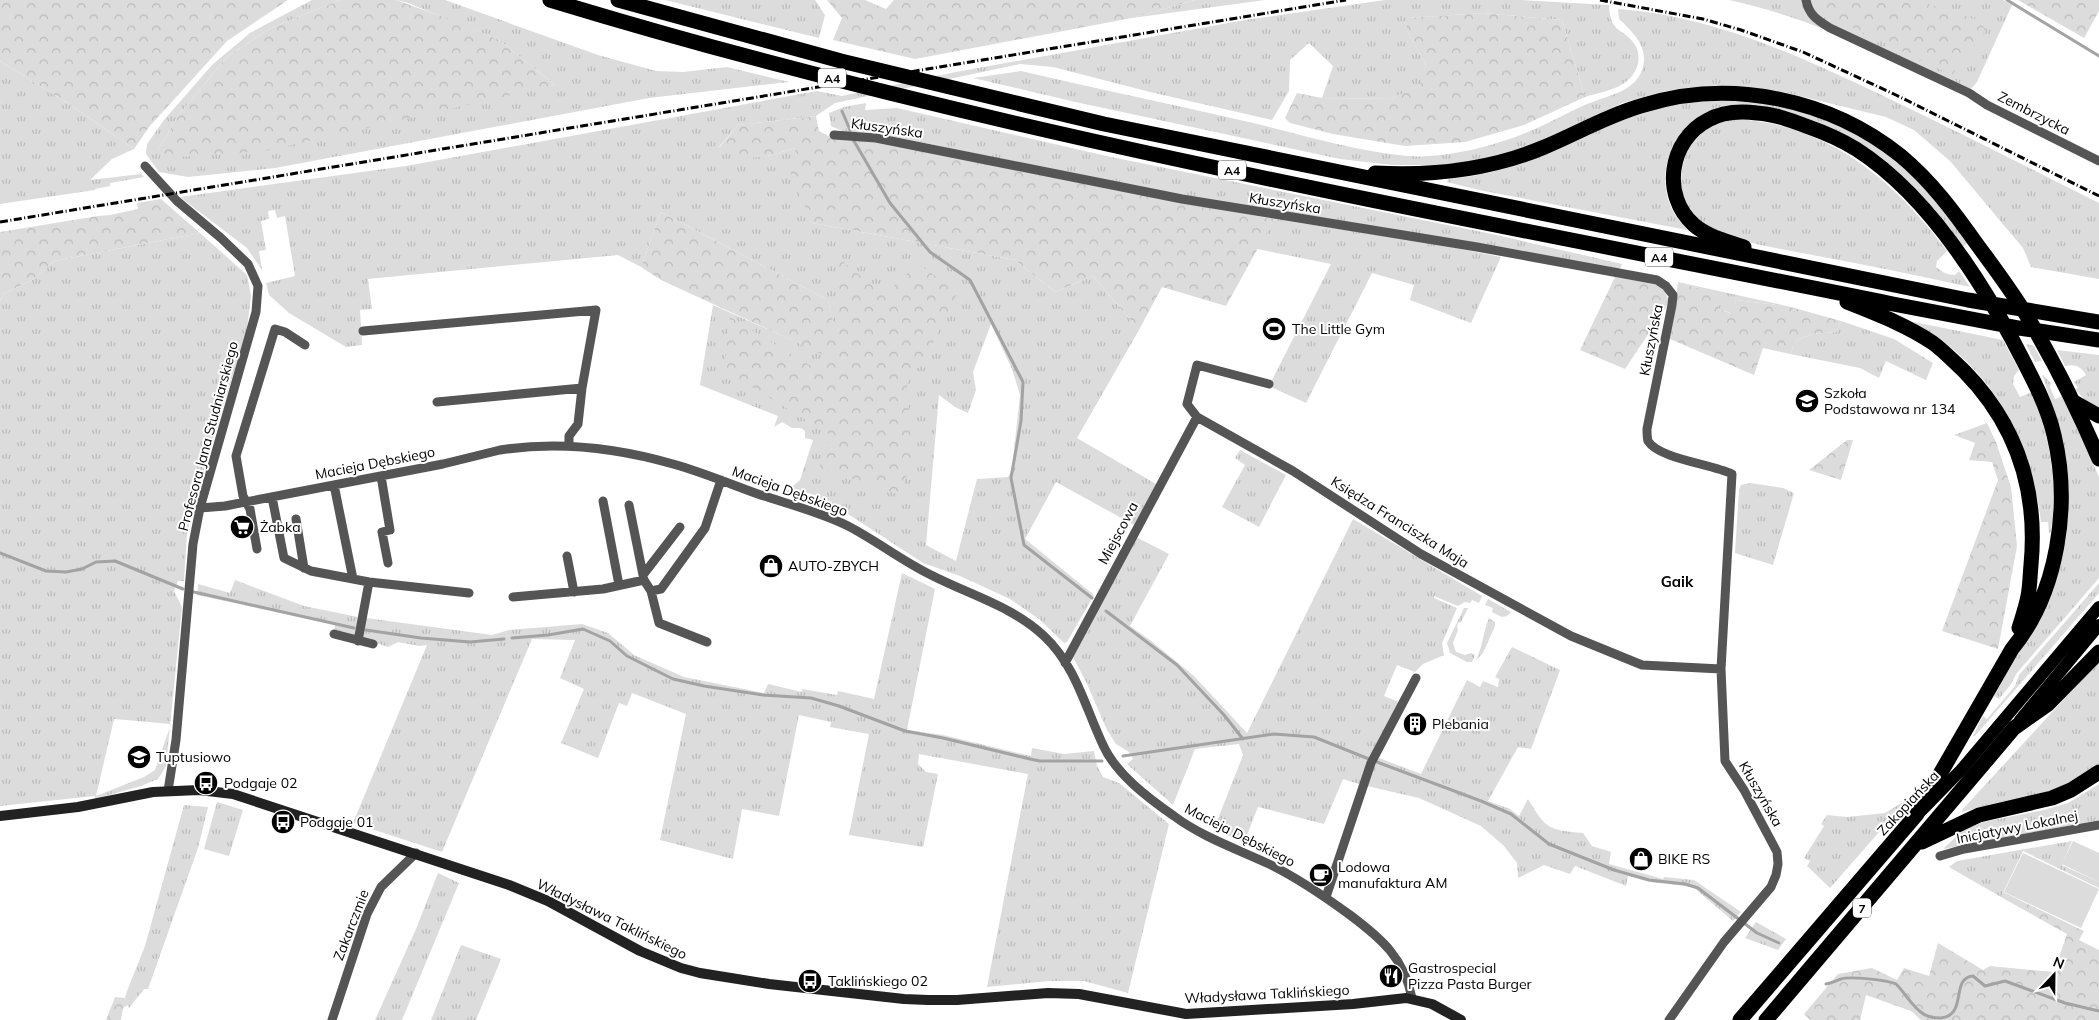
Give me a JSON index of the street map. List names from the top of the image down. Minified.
{"streets":{"highway":["A4","Zakopiańska","7"],"street":["Zembrzycka","Kłuszyńska","Profesora Jana Studniarskiego","Macieja Dębskiego","Księdza Franciszka Maja","Miejscowa","Inicjatywy Lokalnej","Władysława Taklińskiego","Zakarczmie"]},"crossings":[["Kłuszyńska","Księdza Franciszka Maja"],["Profesora Jana Studniarskiego","Macieja Dębskiego"],["Profesora Jana Studniarskiego","Władysława Taklińskiego"],["Macieja Dębskiego","Miejscowa"],["Macieja Dębskiego","Władysława Taklińskiego"],["Księdza Franciszka Maja","Miejscowa"],["Władysława Taklińskiego","Zakarczmie"]],"districts":["Gaik"],"places":{"sports":["The Little Gym"],"school or university":["Szkoła Podstawowa nr 134","Tuptusiowo"],"supermarket":["Żabka"],"shop":["AUTO-ZBYCH","BIKE RS"],"building":["Plebania"],"bus stop":["Podgaje 02","Podgaje 01","Taklińskiego 02"],"cafe":["Lodowa manufaktura AM"],"restaurant":["Gastrospecial Pizza Pasta Burger"]},"north":"top"}
